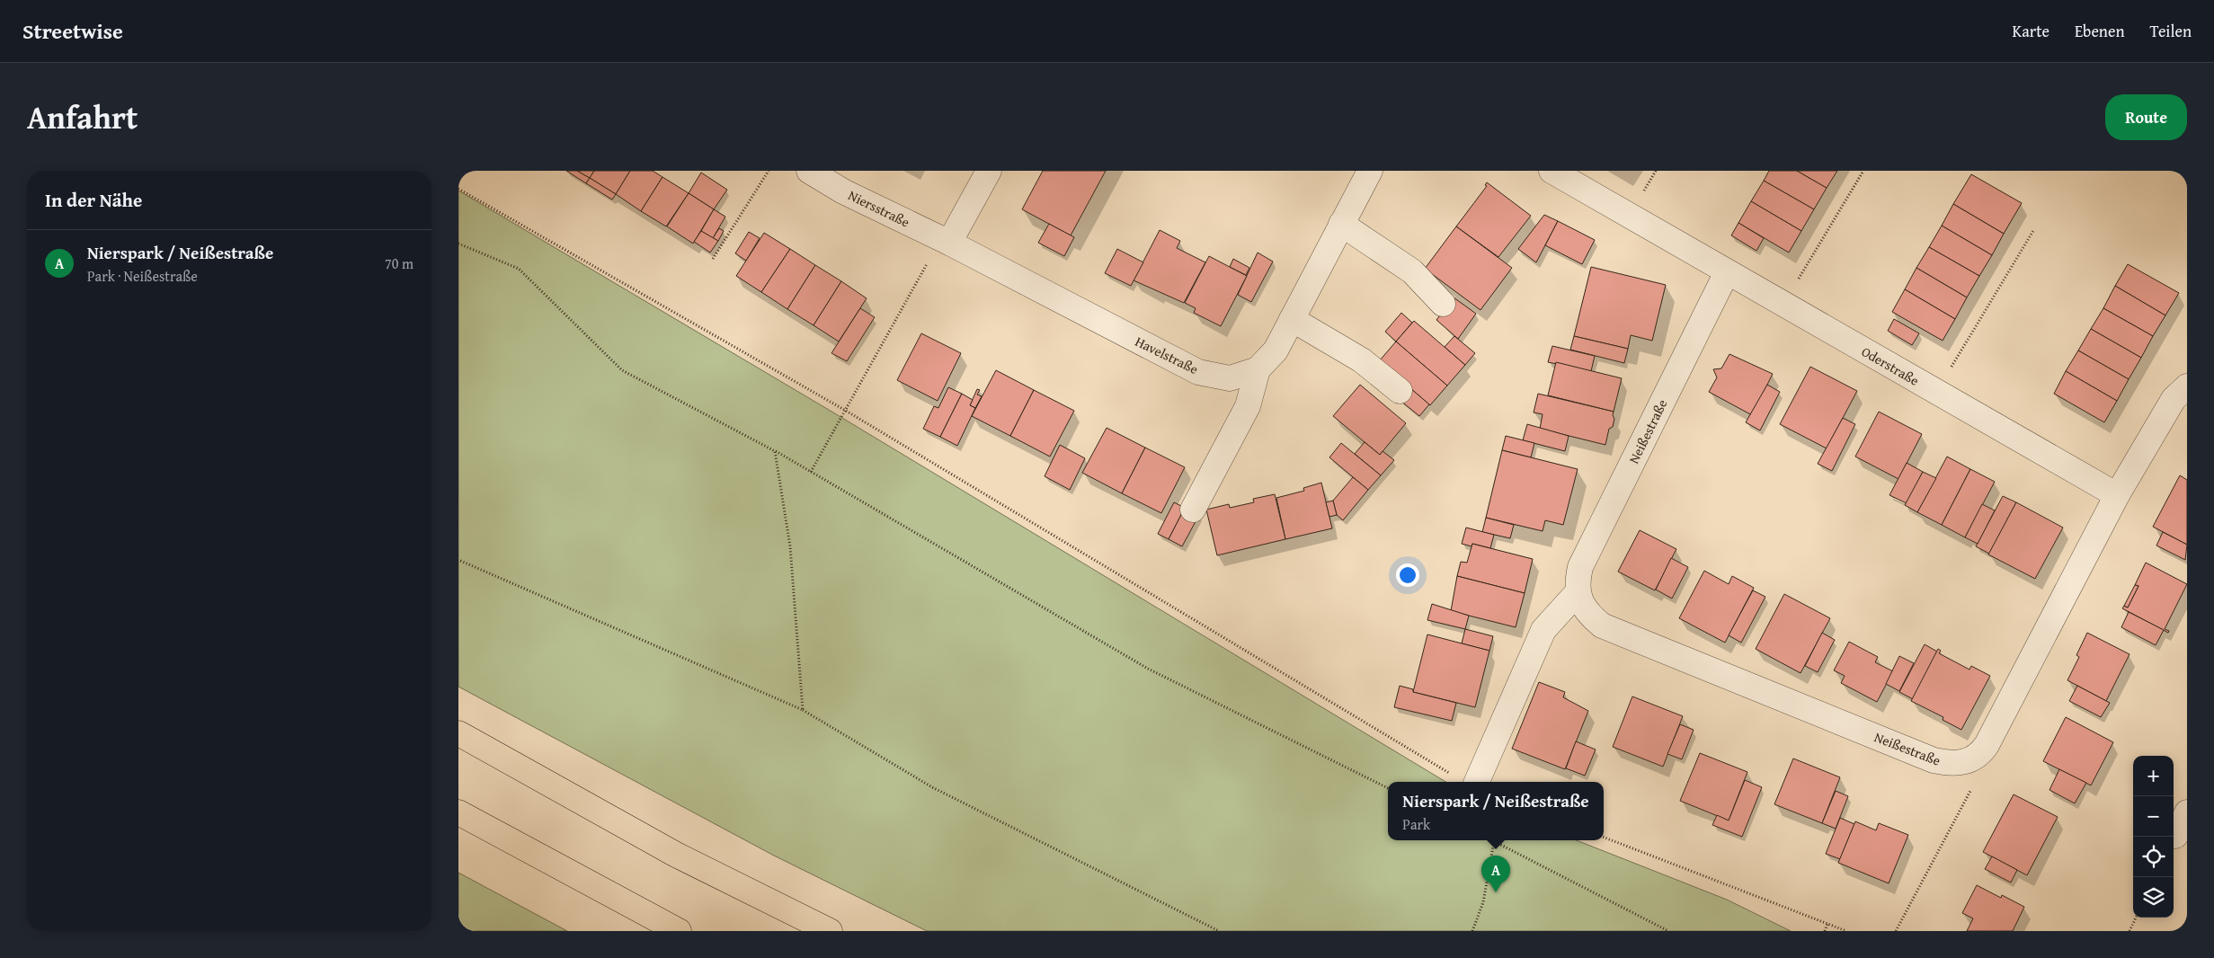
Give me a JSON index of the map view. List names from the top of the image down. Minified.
{"streets":{"street":["Niersstraße","Havelstraße","Oderstraße","Neißestraße"]},"crossings":[["Niersstraße","Havelstraße"],["Oderstraße","Neißestraße"]],"page":{"header":"Streetwise","nav":["Karte","Ebenen","Teilen"],"title":"Anfahrt","buttons":"Route","heading":"In der Nähe","list":[{"mark":"A","name":"Nierspark / Neißestraße","note":"Park · Neißestraße","value":"70 m"}],"map_buttons":["+","−"],"popup":["Nierspark / Neißestraße","Park"],"pins":"A"}}
